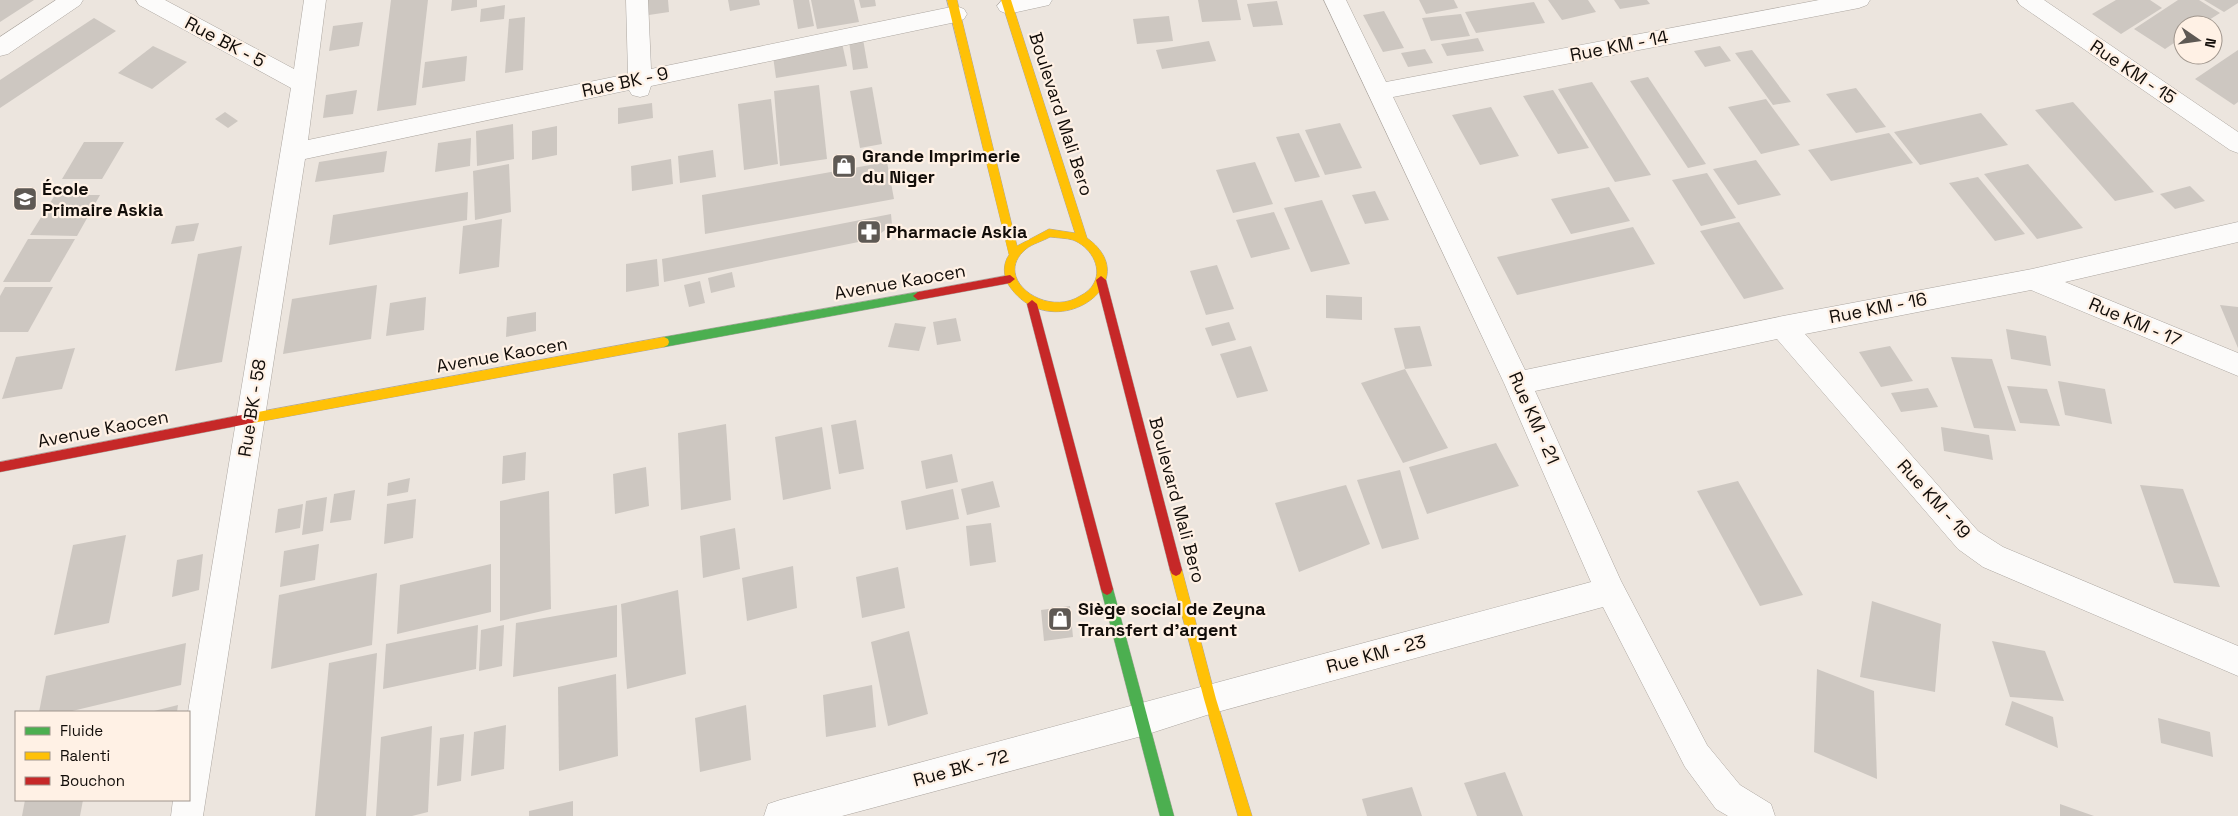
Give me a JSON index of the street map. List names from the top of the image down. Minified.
{"streets":{"main road":["Boulevard Mali Bero","Avenue Kaocen"],"street":["Rue BK - 5","Rue KM - 14","Rue KM - 15","Rue BK - 9","Rue KM - 16","Rue KM - 17","Rue BK - 58","Rue KM - 21","Rue KM - 19","Rue KM - 23","Rue BK - 72"]},"crossings":[["Rue BK - 5","Rue BK - 58"],["Rue KM - 14","Rue KM - 21"],["Rue BK - 9","Rue BK - 58"],["Boulevard Mali Bero","Avenue Kaocen"],["Boulevard Mali Bero","Rue KM - 23"],["Avenue Kaocen","Rue BK - 58"],["Rue KM - 16","Rue KM - 17"],["Rue KM - 16","Rue KM - 21"],["Rue KM - 16","Rue KM - 19"],["Rue KM - 21","Rue KM - 23"],["Rue KM - 23","Rue BK - 72"]],"places":{"shop":["Grande Imprimerie du Niger","Siège social de Zeyna Transfert d'argent"],"school or university":["École Primaire Askia"],"pharmacy":["Pharmacie Askia"]},"legend":["Fluide","Ralenti","Bouchon"],"north":"right"}
